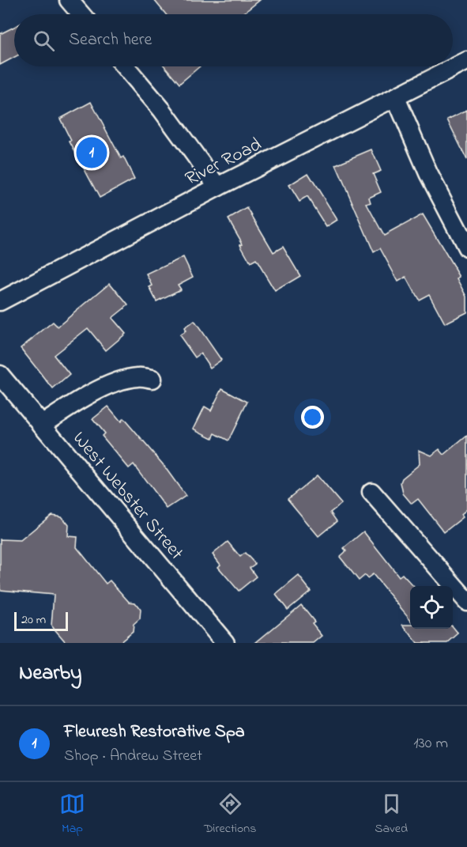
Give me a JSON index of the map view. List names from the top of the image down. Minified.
{"streets":{"street":["River Road","West Webster Street"]},"scale_bar":"20 m","page":{"search":"Search here","pins":"1","scale":"20 m","heading":"Nearby","list":[{"mark":"1","name":"Fleuresh Restorative Spa","note":"Shop · Andrew Street","value":"130 m"}],"nav":["Map","Directions","Saved"]}}
